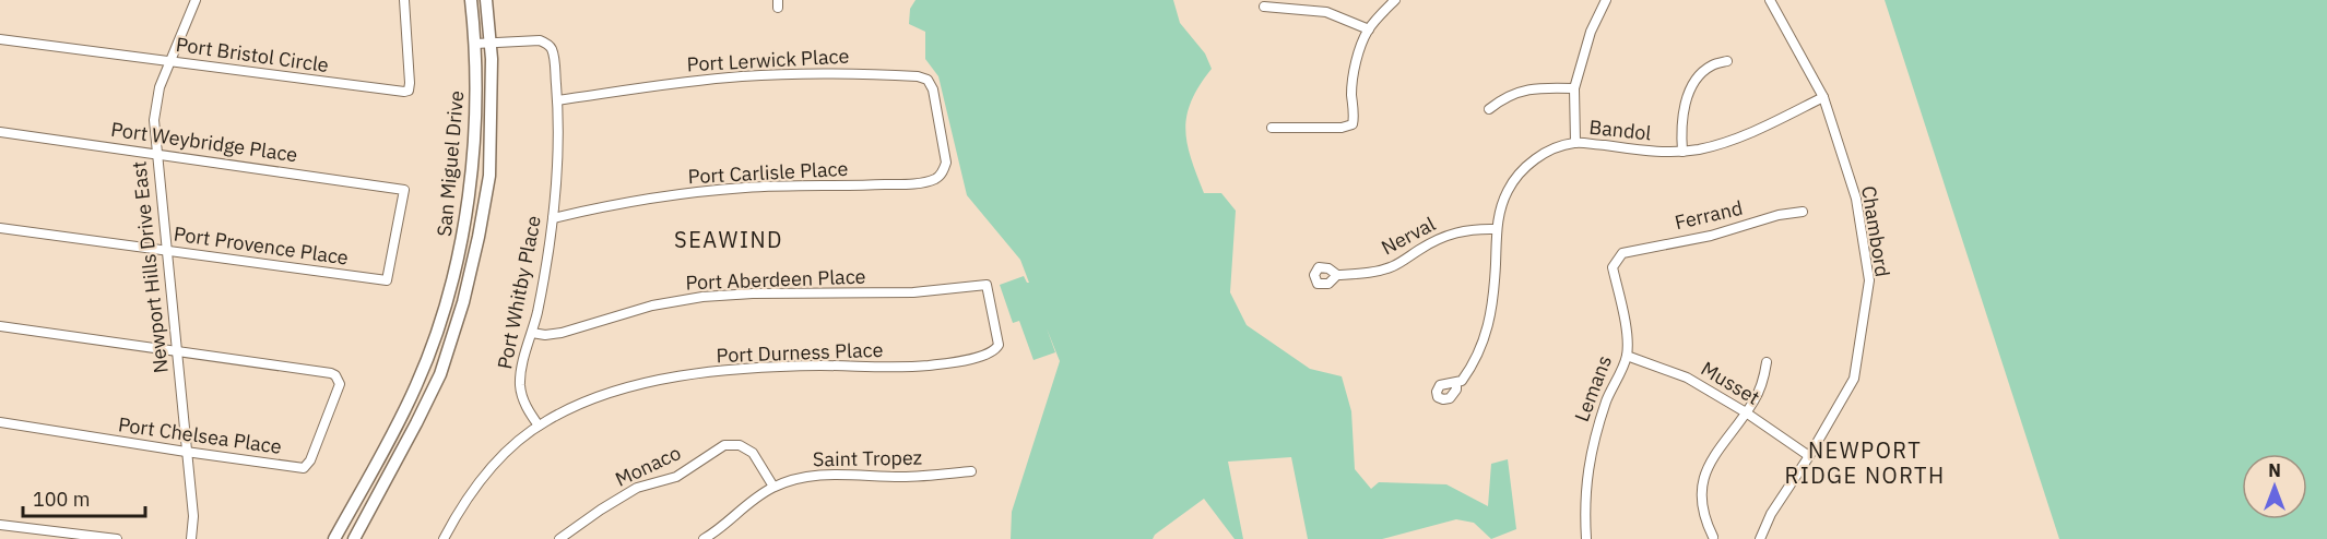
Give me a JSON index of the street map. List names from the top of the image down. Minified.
{"streets":{"main road":["San Miguel Drive"],"street":["Port Bristol Circle","Port Lerwick Place","Bandol","Port Weybridge Place","Port Carlisle Place","Ferrand","Chambord","Nerval","Port Provence Place","Newport Hills Drive East","Port Aberdeen Place","Port Whitby Place","Port Durness Place","Musset","Lemans","Port Chelsea Place","Saint Tropez","Monaco"]},"crossings":[["Port Bristol Circle","Newport Hills Drive East"],["Port Lerwick Place","Port Carlisle Place"],["Port Lerwick Place","Port Whitby Place"],["Bandol","Chambord"],["Bandol","Nerval"],["Port Weybridge Place","Port Provence Place"],["Port Weybridge Place","Newport Hills Drive East"],["San Miguel Drive","Port Whitby Place"],["Port Carlisle Place","Port Whitby Place"],["Ferrand","Lemans"],["Chambord","Musset"],["Port Provence Place","Newport Hills Drive East"],["Newport Hills Drive East","Port Chelsea Place"],["Port Aberdeen Place","Port Whitby Place"],["Port Aberdeen Place","Port Durness Place"],["Port Whitby Place","Port Durness Place"],["Musset","Lemans"],["Saint Tropez","Monaco"]],"districts":["SEAWIND","NEWPORT RIDGE NORTH"],"scale_bar":"100 m","north":"top"}
